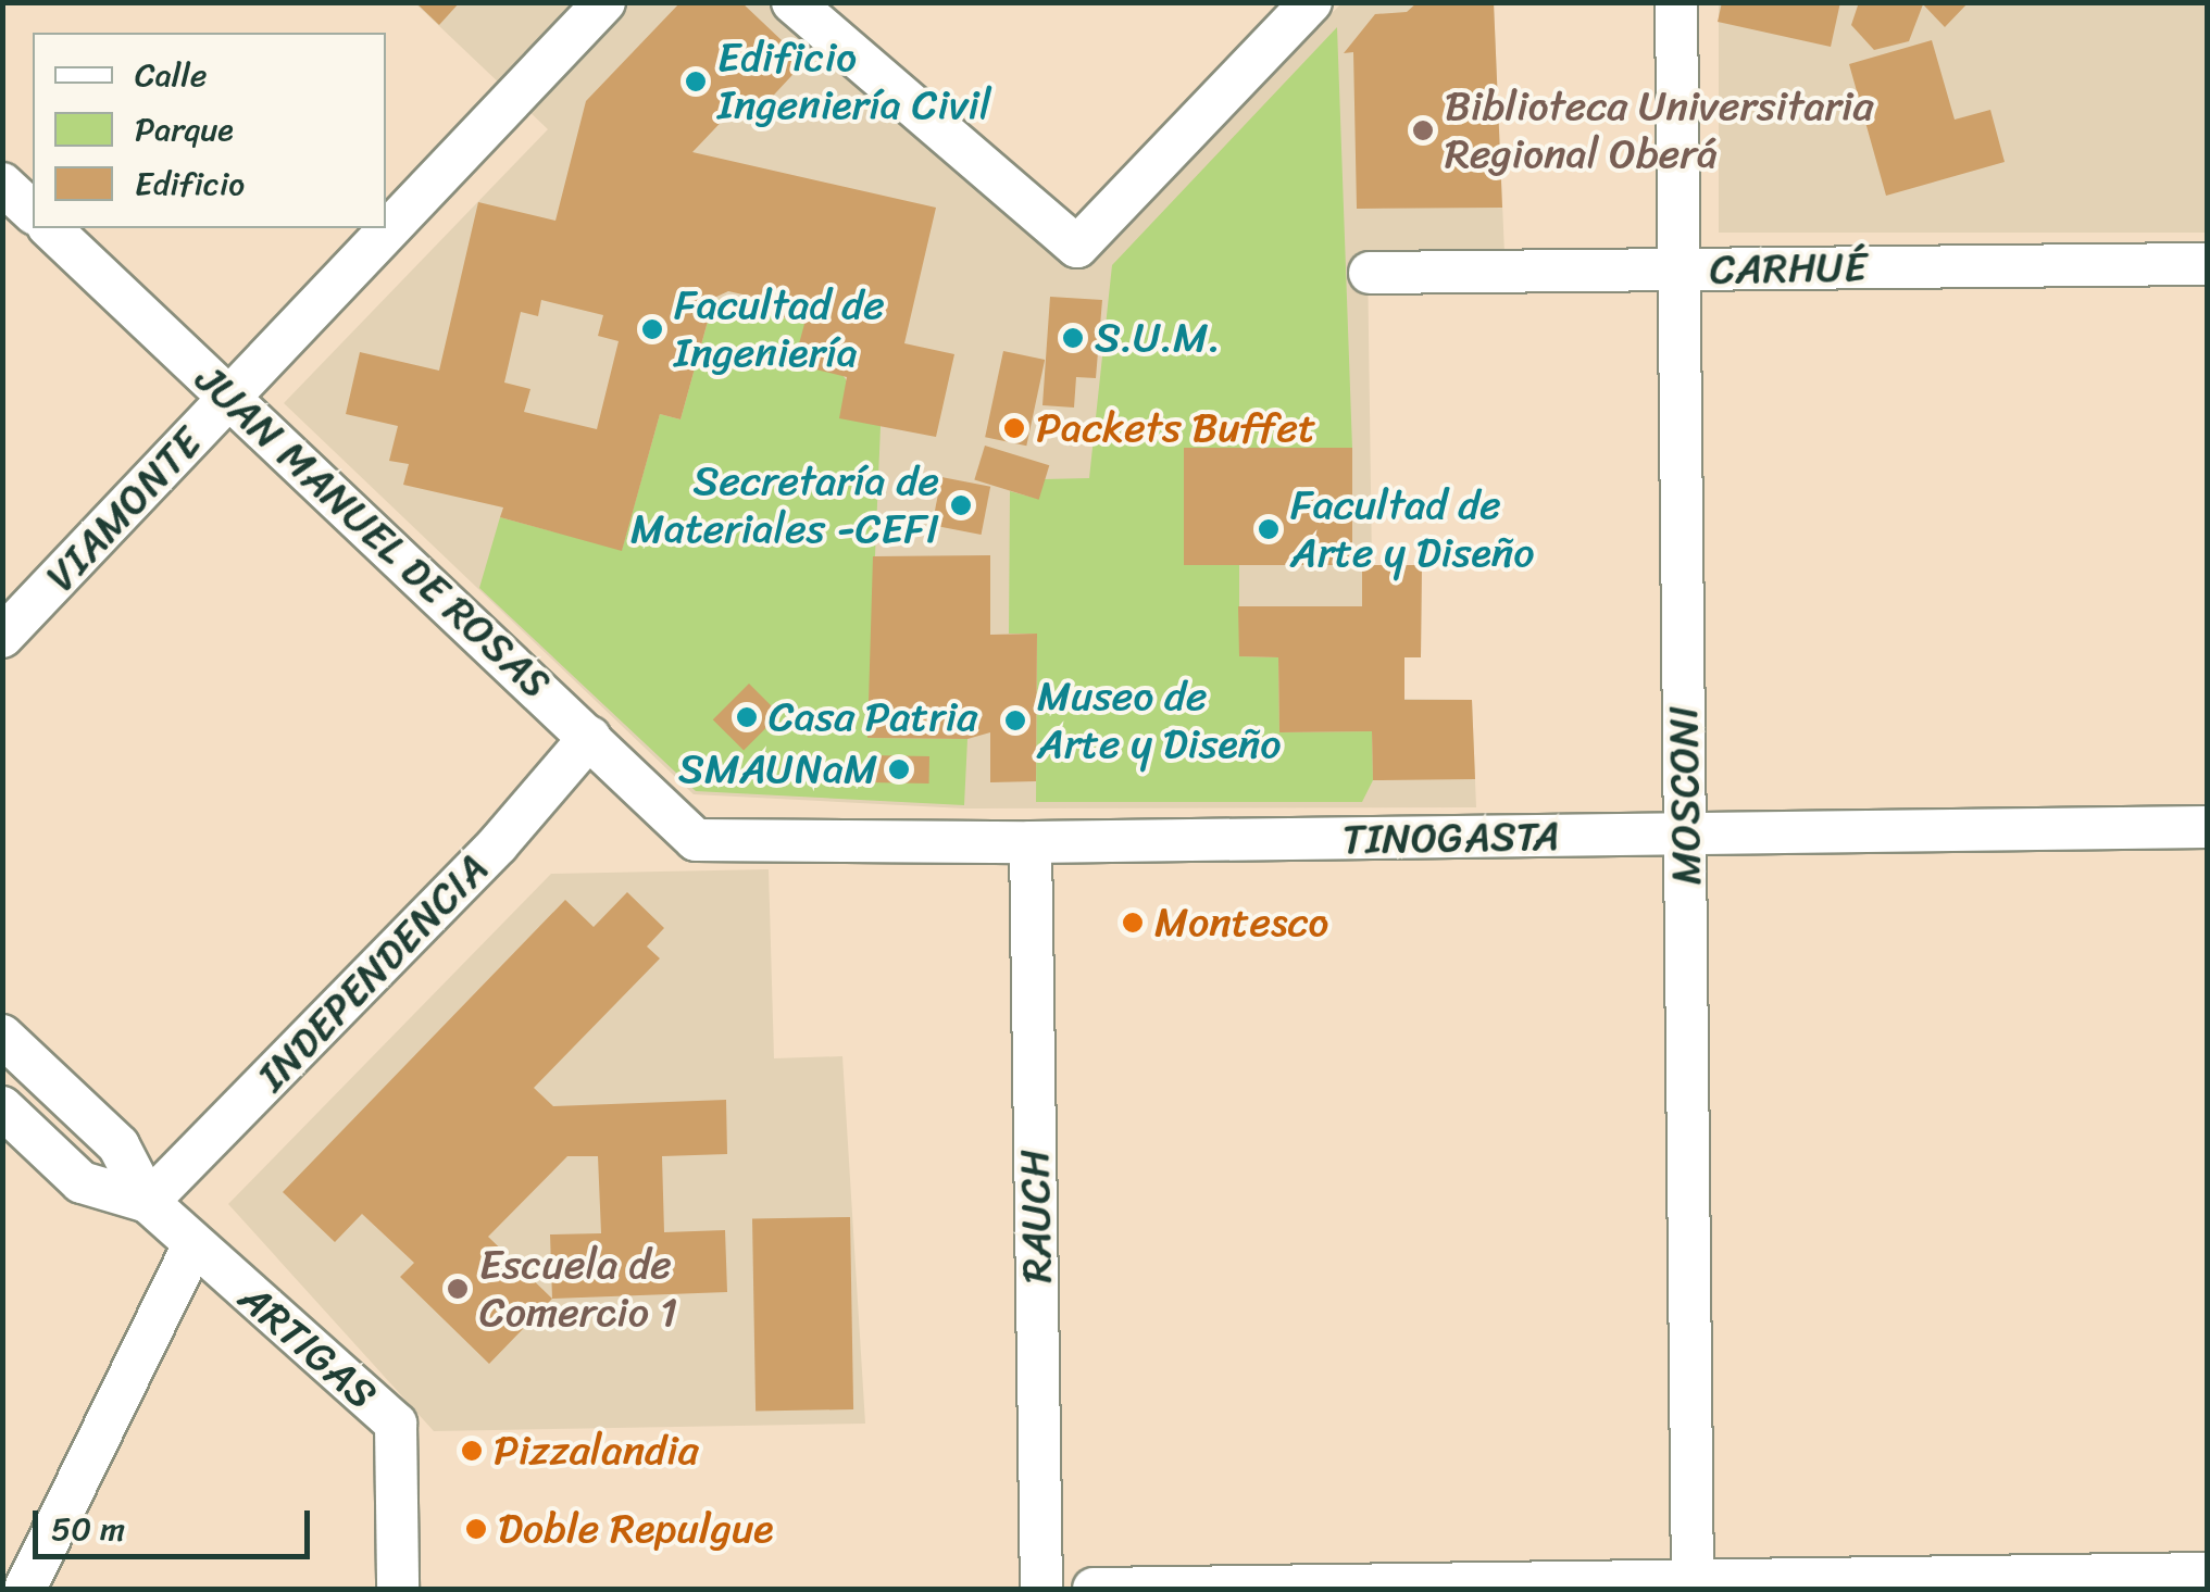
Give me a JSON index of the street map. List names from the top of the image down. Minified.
{"streets":{"street":["CARHUÉ","VIAMONTE","JUAN MANUEL DE ROSAS","MOSCONI","TINOGASTA","INDEPENDENCIA","RAUCH","ARTIGAS"]},"crossings":[["CARHUÉ","MOSCONI"],["VIAMONTE","JUAN MANUEL DE ROSAS"],["JUAN MANUEL DE ROSAS","TINOGASTA"],["JUAN MANUEL DE ROSAS","INDEPENDENCIA"],["MOSCONI","TINOGASTA"],["TINOGASTA","RAUCH"],["INDEPENDENCIA","ARTIGAS"]],"places":["Edificio Ingeniería Civil","Biblioteca Universitaria Regional Oberá","Facultad de Ingeniería","S.U.M.","Packets Buffet","Secretaría de Materiales -CEFI","Facultad de Arte y Diseño","Casa Patria","Museo de Arte y Diseño","SMAUNaM","Montesco","Escuela de Comercio 1","Pizzalandia","Doble Repulgue"],"legend":["Calle","Parque","Edificio"],"scale_bar":"50 m"}
